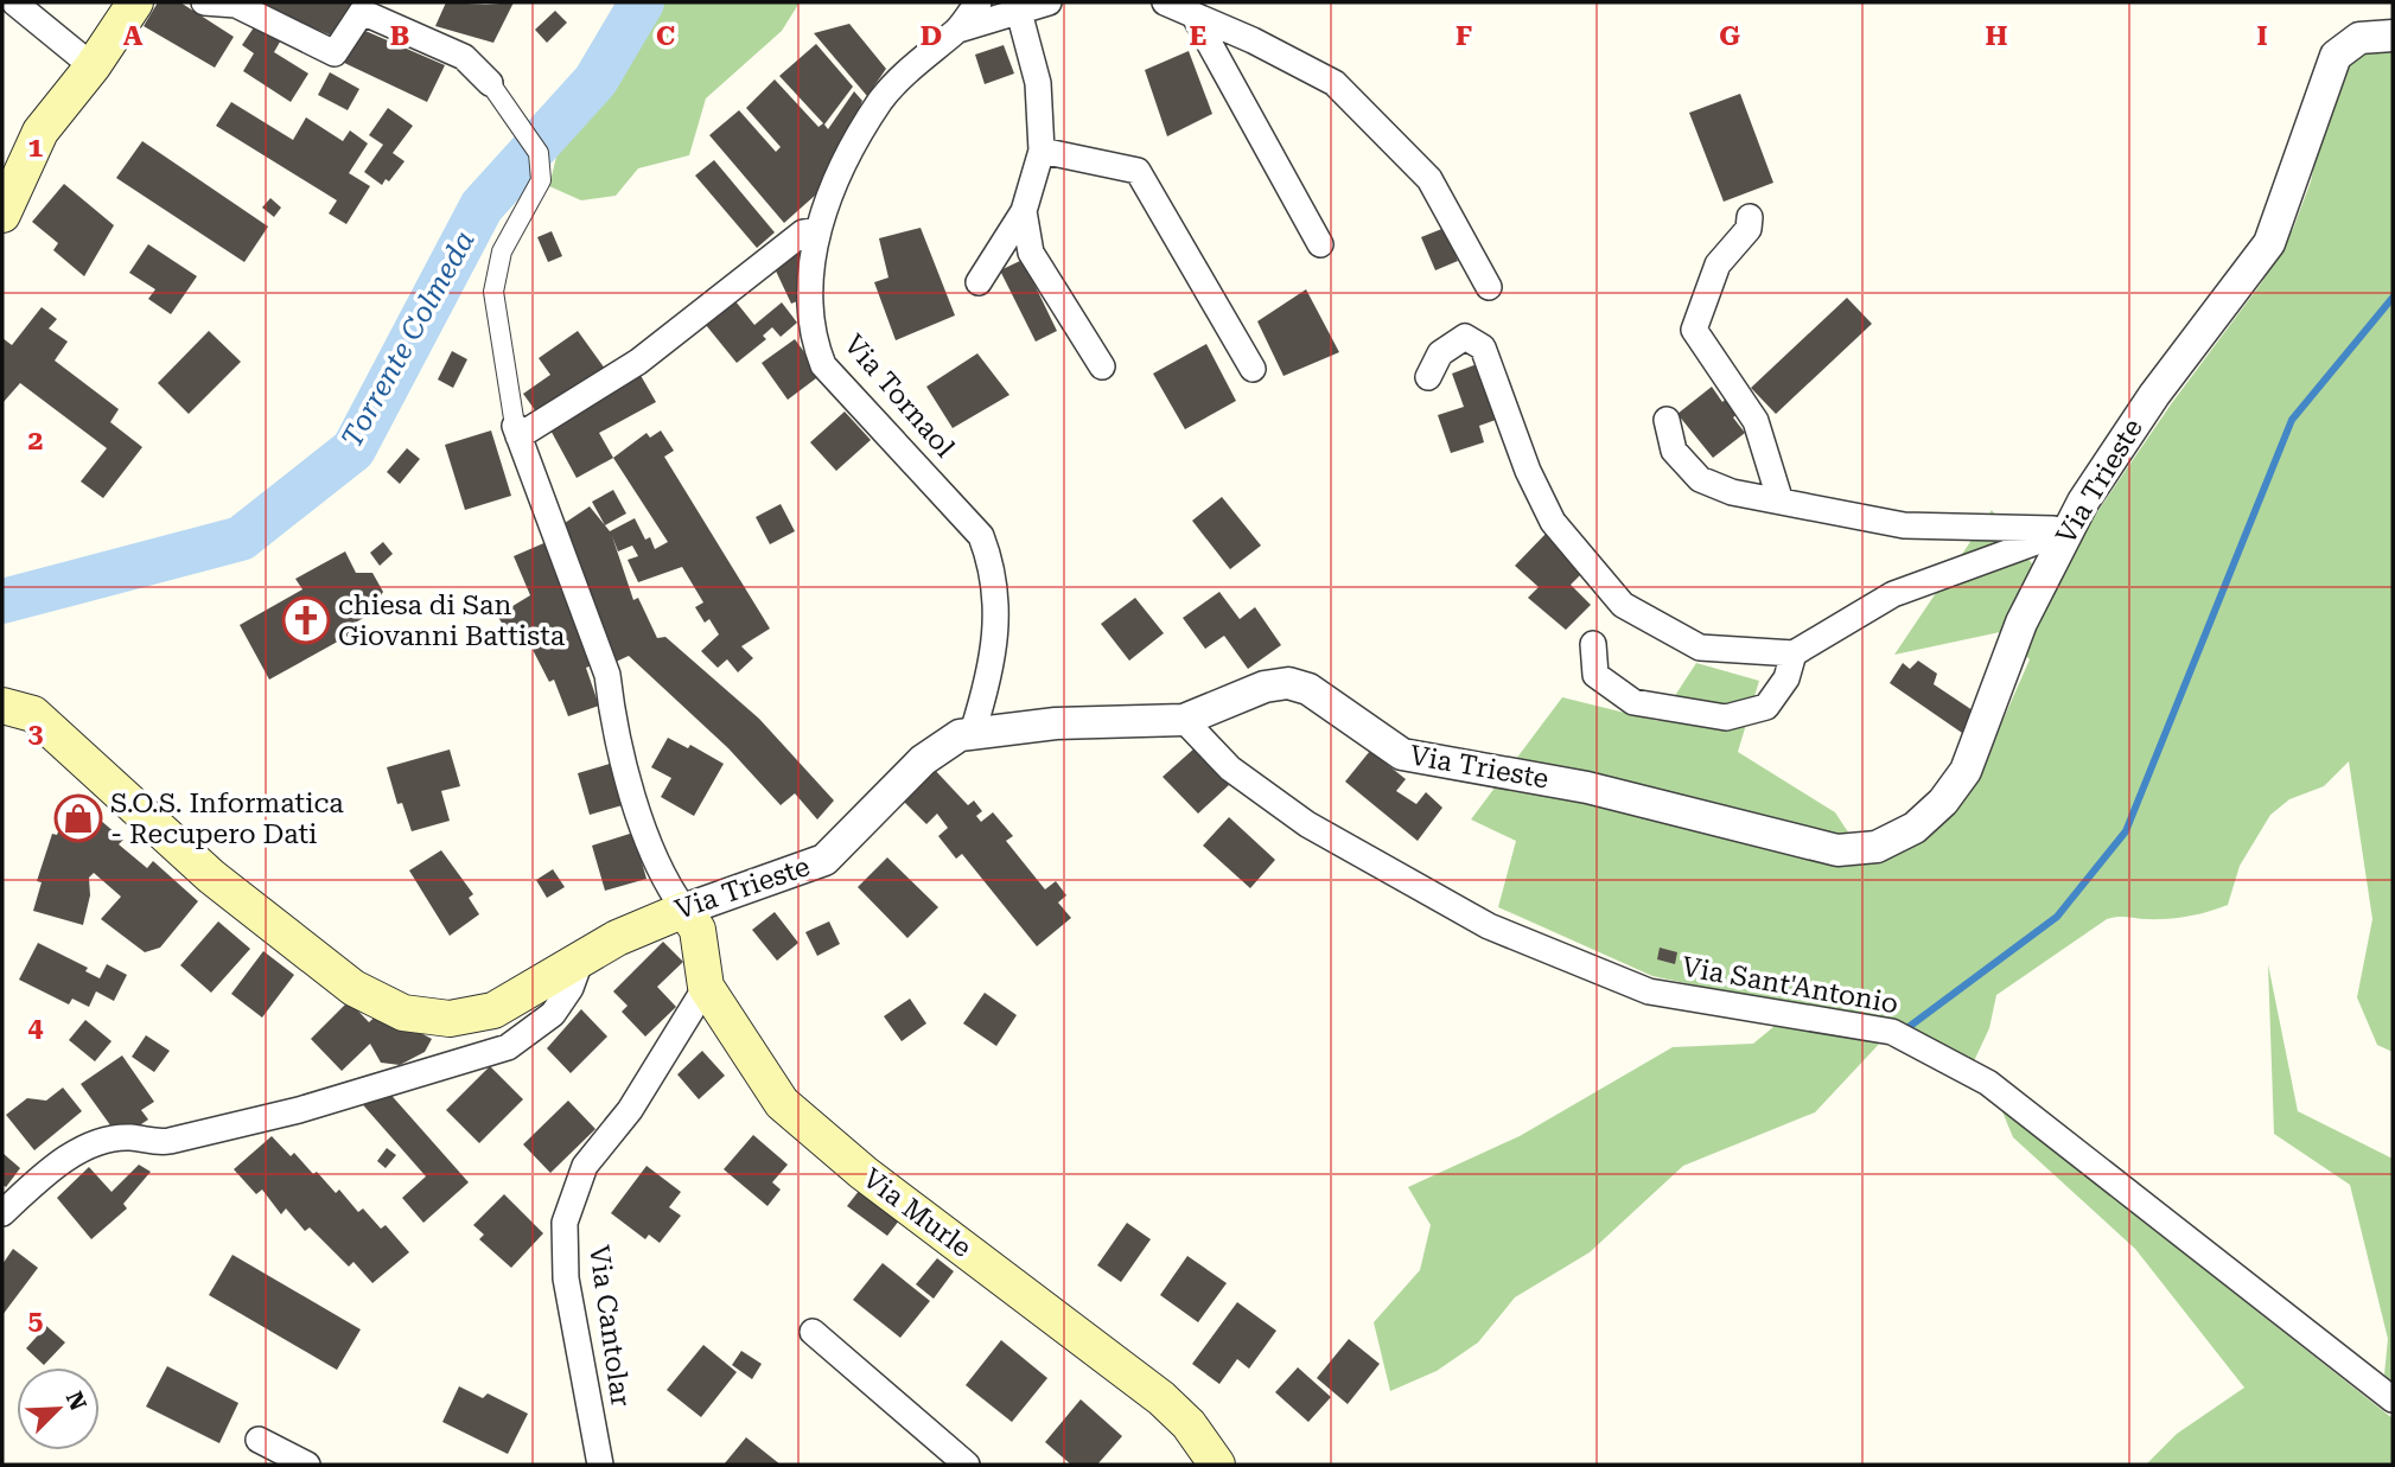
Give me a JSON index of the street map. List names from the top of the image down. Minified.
{"streets":{"main road":["Via Trieste","Via Murle"],"street":["Via Tornaol","Via Sant'Antonio","Via Cantolar"]},"crossings":[["Via Tornaol","Via Trieste"],["Via Trieste","Via Sant'Antonio"],["Via Trieste","Via Murle"],["Via Murle","Via Cantolar"]],"water":["Torrente Colmeda"],"places":{"church":["chiesa di San Giovanni Battista"],"shop":["S.O.S. Informatica - Recupero Dati"]},"north":"top right","grid":{"columns":["A","B","C","D","E","F","G","H","I"],"rows":["1","2","3","4","5"]}}
